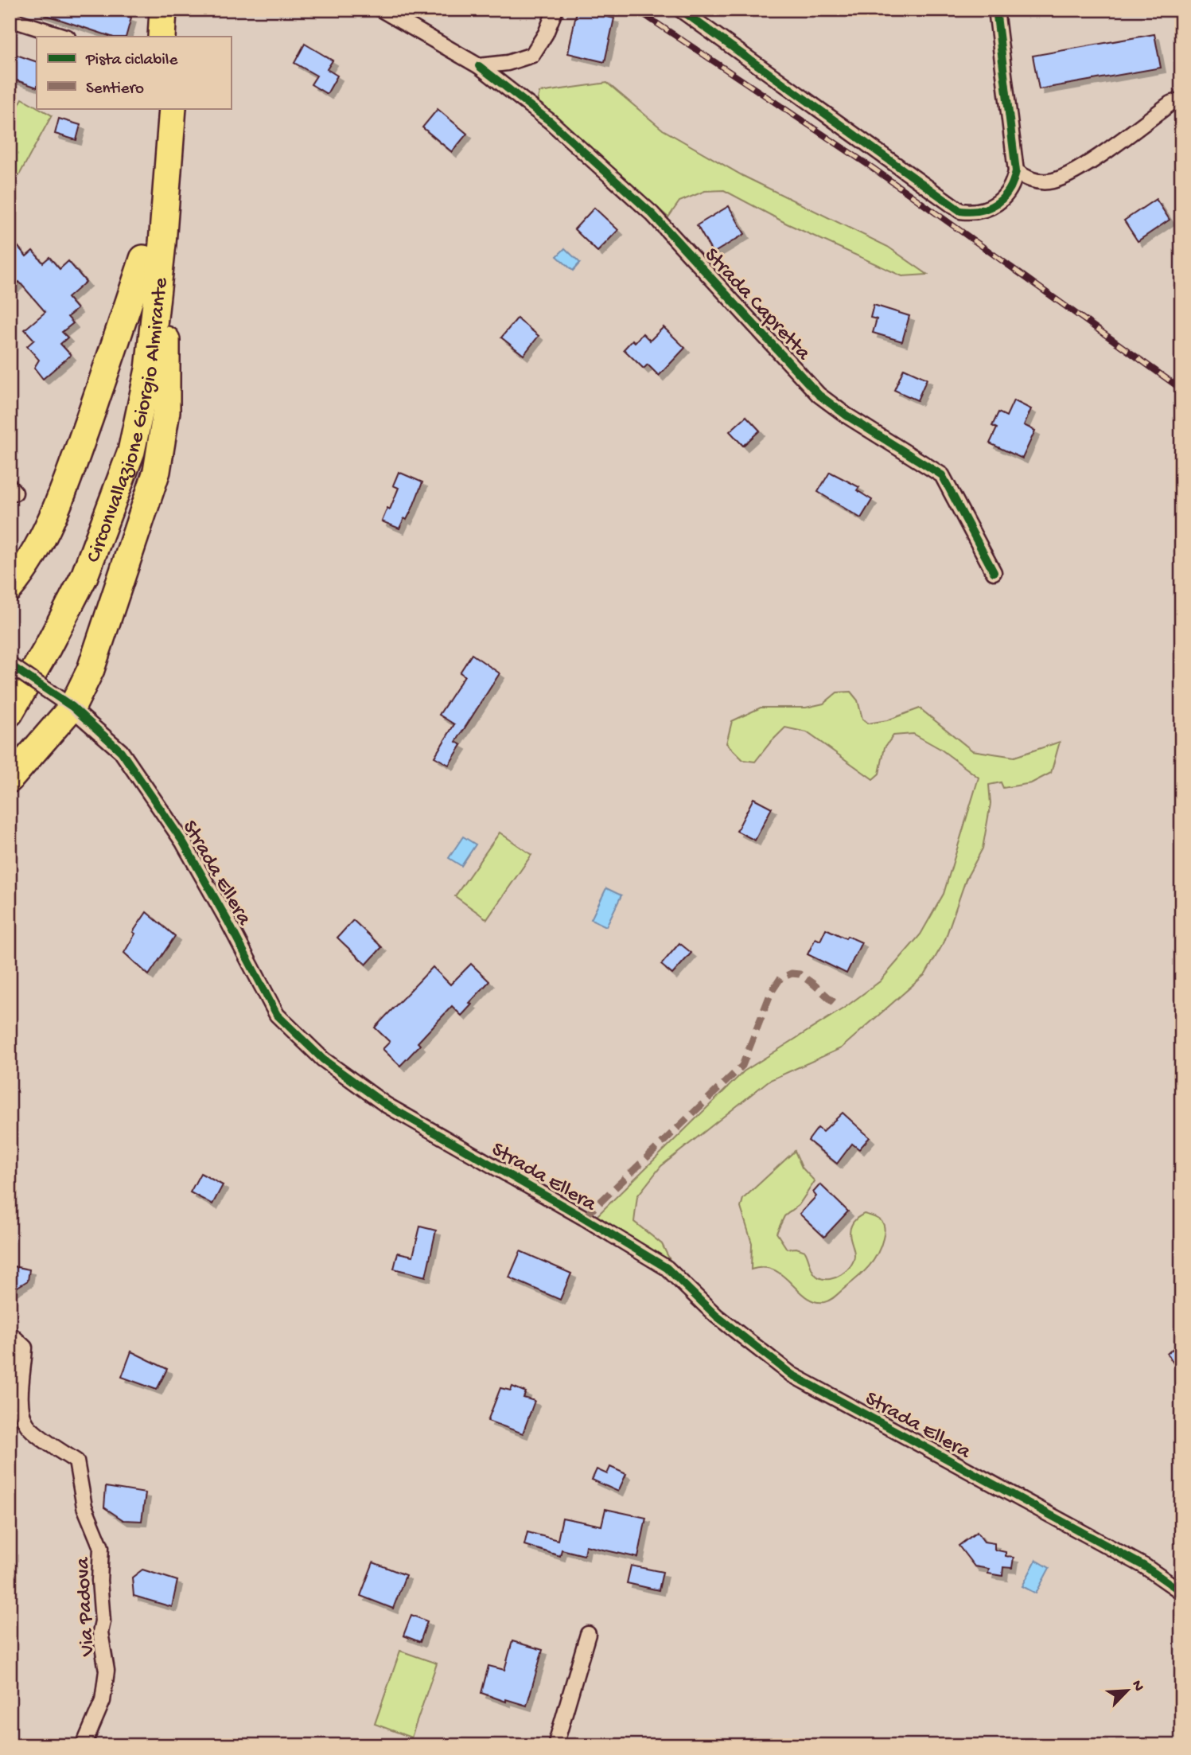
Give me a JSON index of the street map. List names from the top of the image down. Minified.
{"streets":{"highway":["Circonvallazione Giorgio Almirante"],"street":["Strada Capretta","Strada Ellera","Via Padova"]},"legend":["Pista ciclabile","Sentiero"],"north":"top right"}
